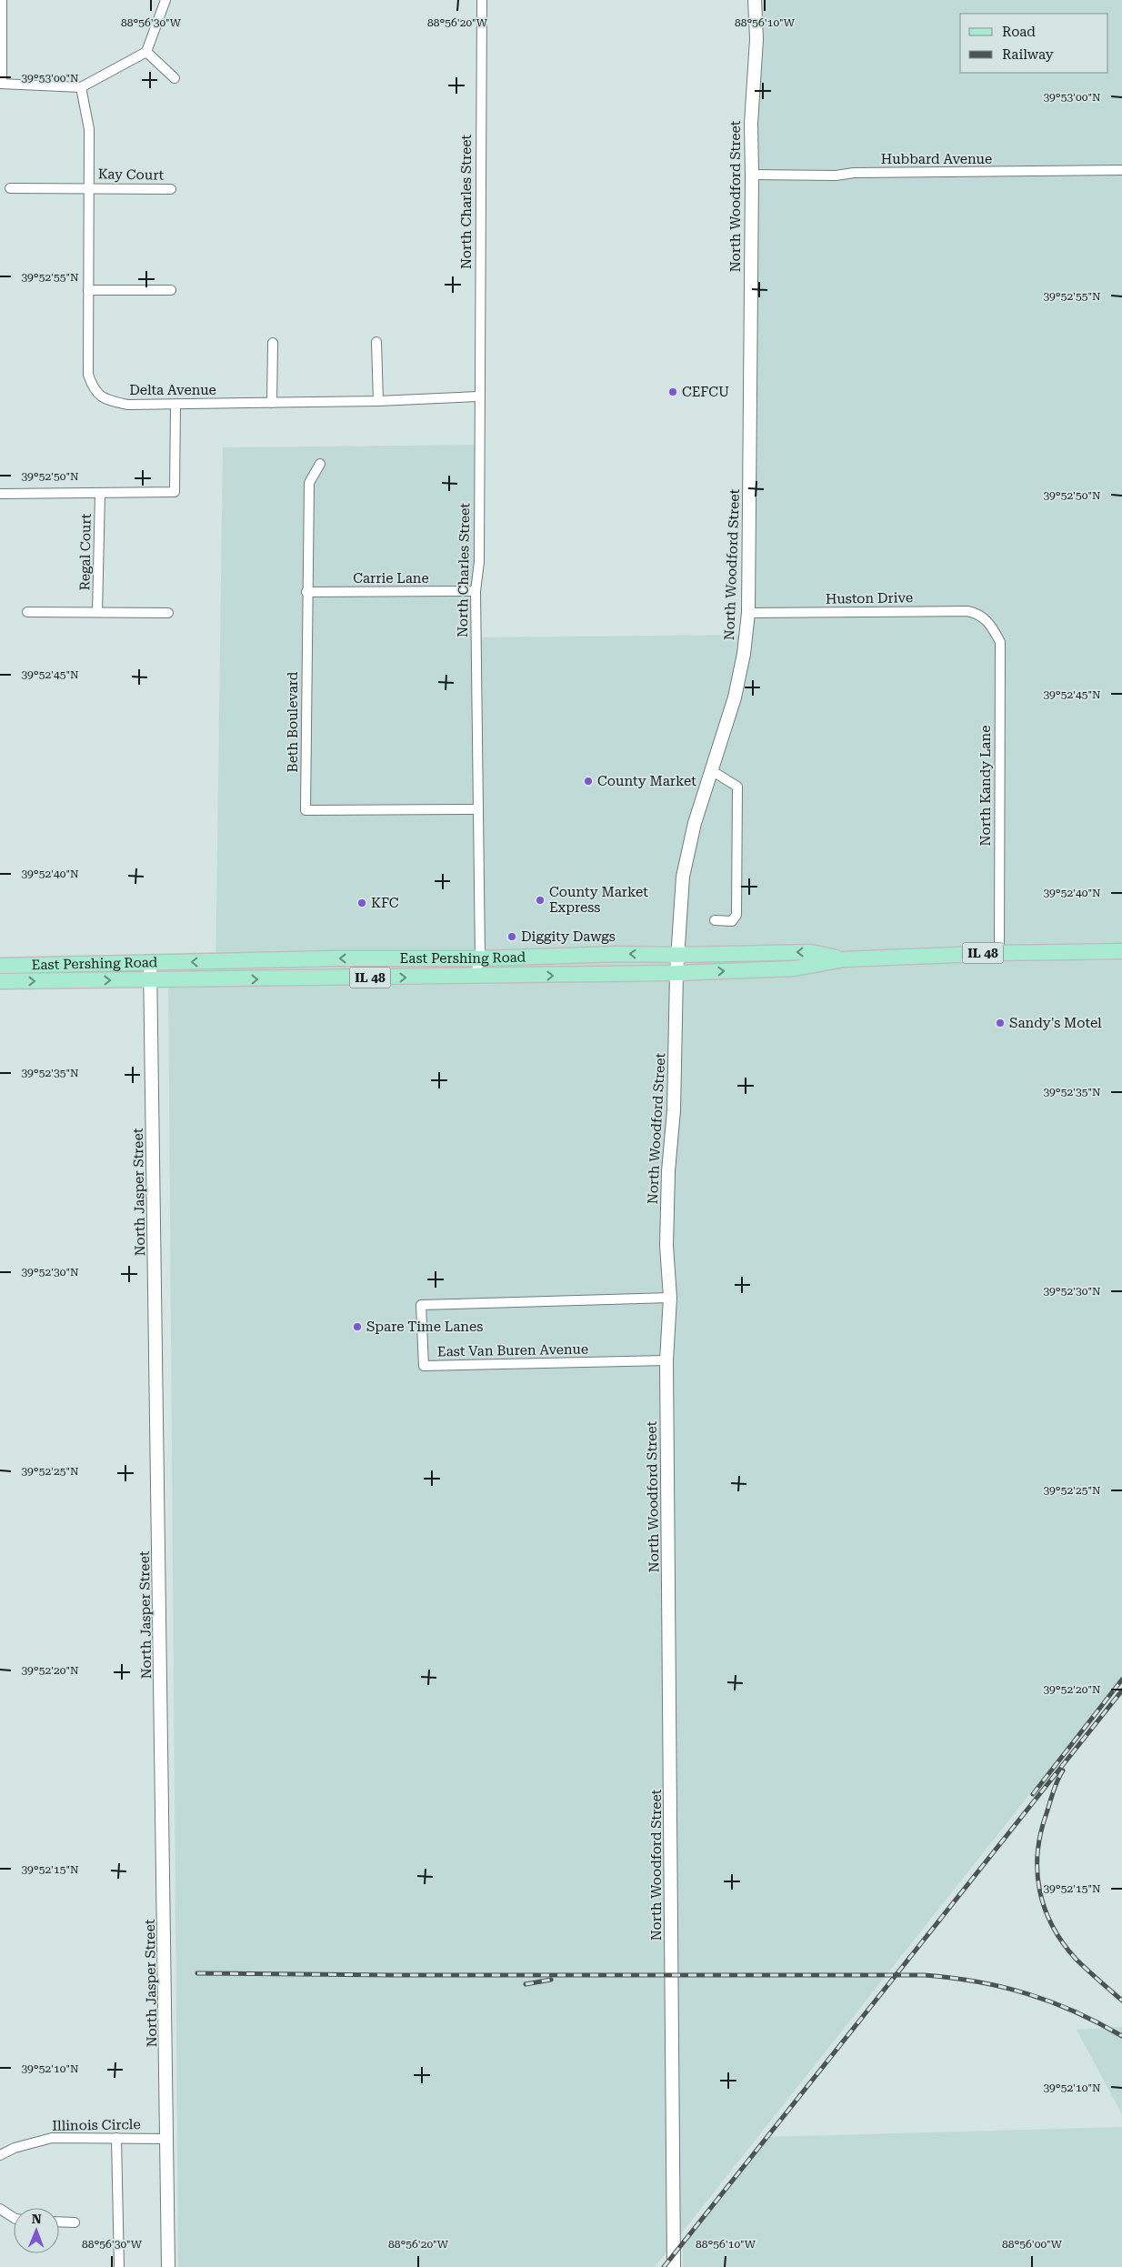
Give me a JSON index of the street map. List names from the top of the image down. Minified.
{"streets":{"main road":["IL 48","East Pershing Road"],"street":["Hubbard Avenue","Kay Court","North Woodford Street","North Charles Street","Delta Avenue","Regal Court","Carrie Lane","Huston Drive","Beth Boulevard","North Kandy Lane","North Jasper Street","East Van Buren Avenue","Illinois Circle"]},"crossings":[["Hubbard Avenue","North Woodford Street"],["Kay Court","Delta Avenue"],["North Woodford Street","Huston Drive"],["North Woodford Street","East Pershing Road"],["North Woodford Street","East Van Buren Avenue"],["North Charles Street","Delta Avenue"],["North Charles Street","Carrie Lane"],["North Charles Street","Beth Boulevard"],["North Charles Street","East Pershing Road"],["Carrie Lane","Beth Boulevard"],["Huston Drive","North Kandy Lane"],["North Kandy Lane","East Pershing Road"],["East Pershing Road","North Jasper Street"],["North Jasper Street","Illinois Circle"]],"places":["CEFCU","County Market","County Market Express","KFC","Diggity Dawgs","Sandy's Motel","Spare Time Lanes"],"legend":["Road","Railway"],"north":"top","coordinates":["88°56'30\"W","88°56'20\"W","88°56'10\"W","39°53'00\"N","39°52'55\"N","39°52'50\"N","39°52'45\"N","39°52'40\"N","39°52'35\"N","39°52'30\"N","39°52'25\"N","39°52'20\"N","39°52'15\"N","39°52'10\"N","88°56'00\"W"]}
